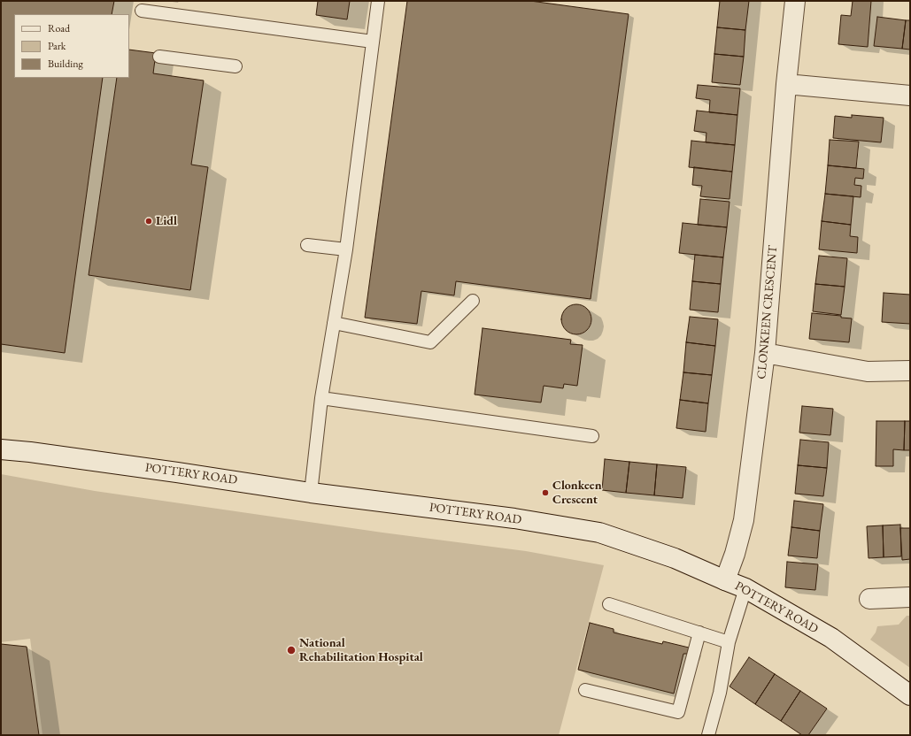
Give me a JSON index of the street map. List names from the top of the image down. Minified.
{"streets":{"street":["CLONKEEN CRESCENT","POTTERY ROAD"]},"crossings":[["CLONKEEN CRESCENT","POTTERY ROAD"]],"places":["Lidl","Clonkeen Crescent","National Rehabilitation Hospital"],"legend":["Road","Park","Building"]}
